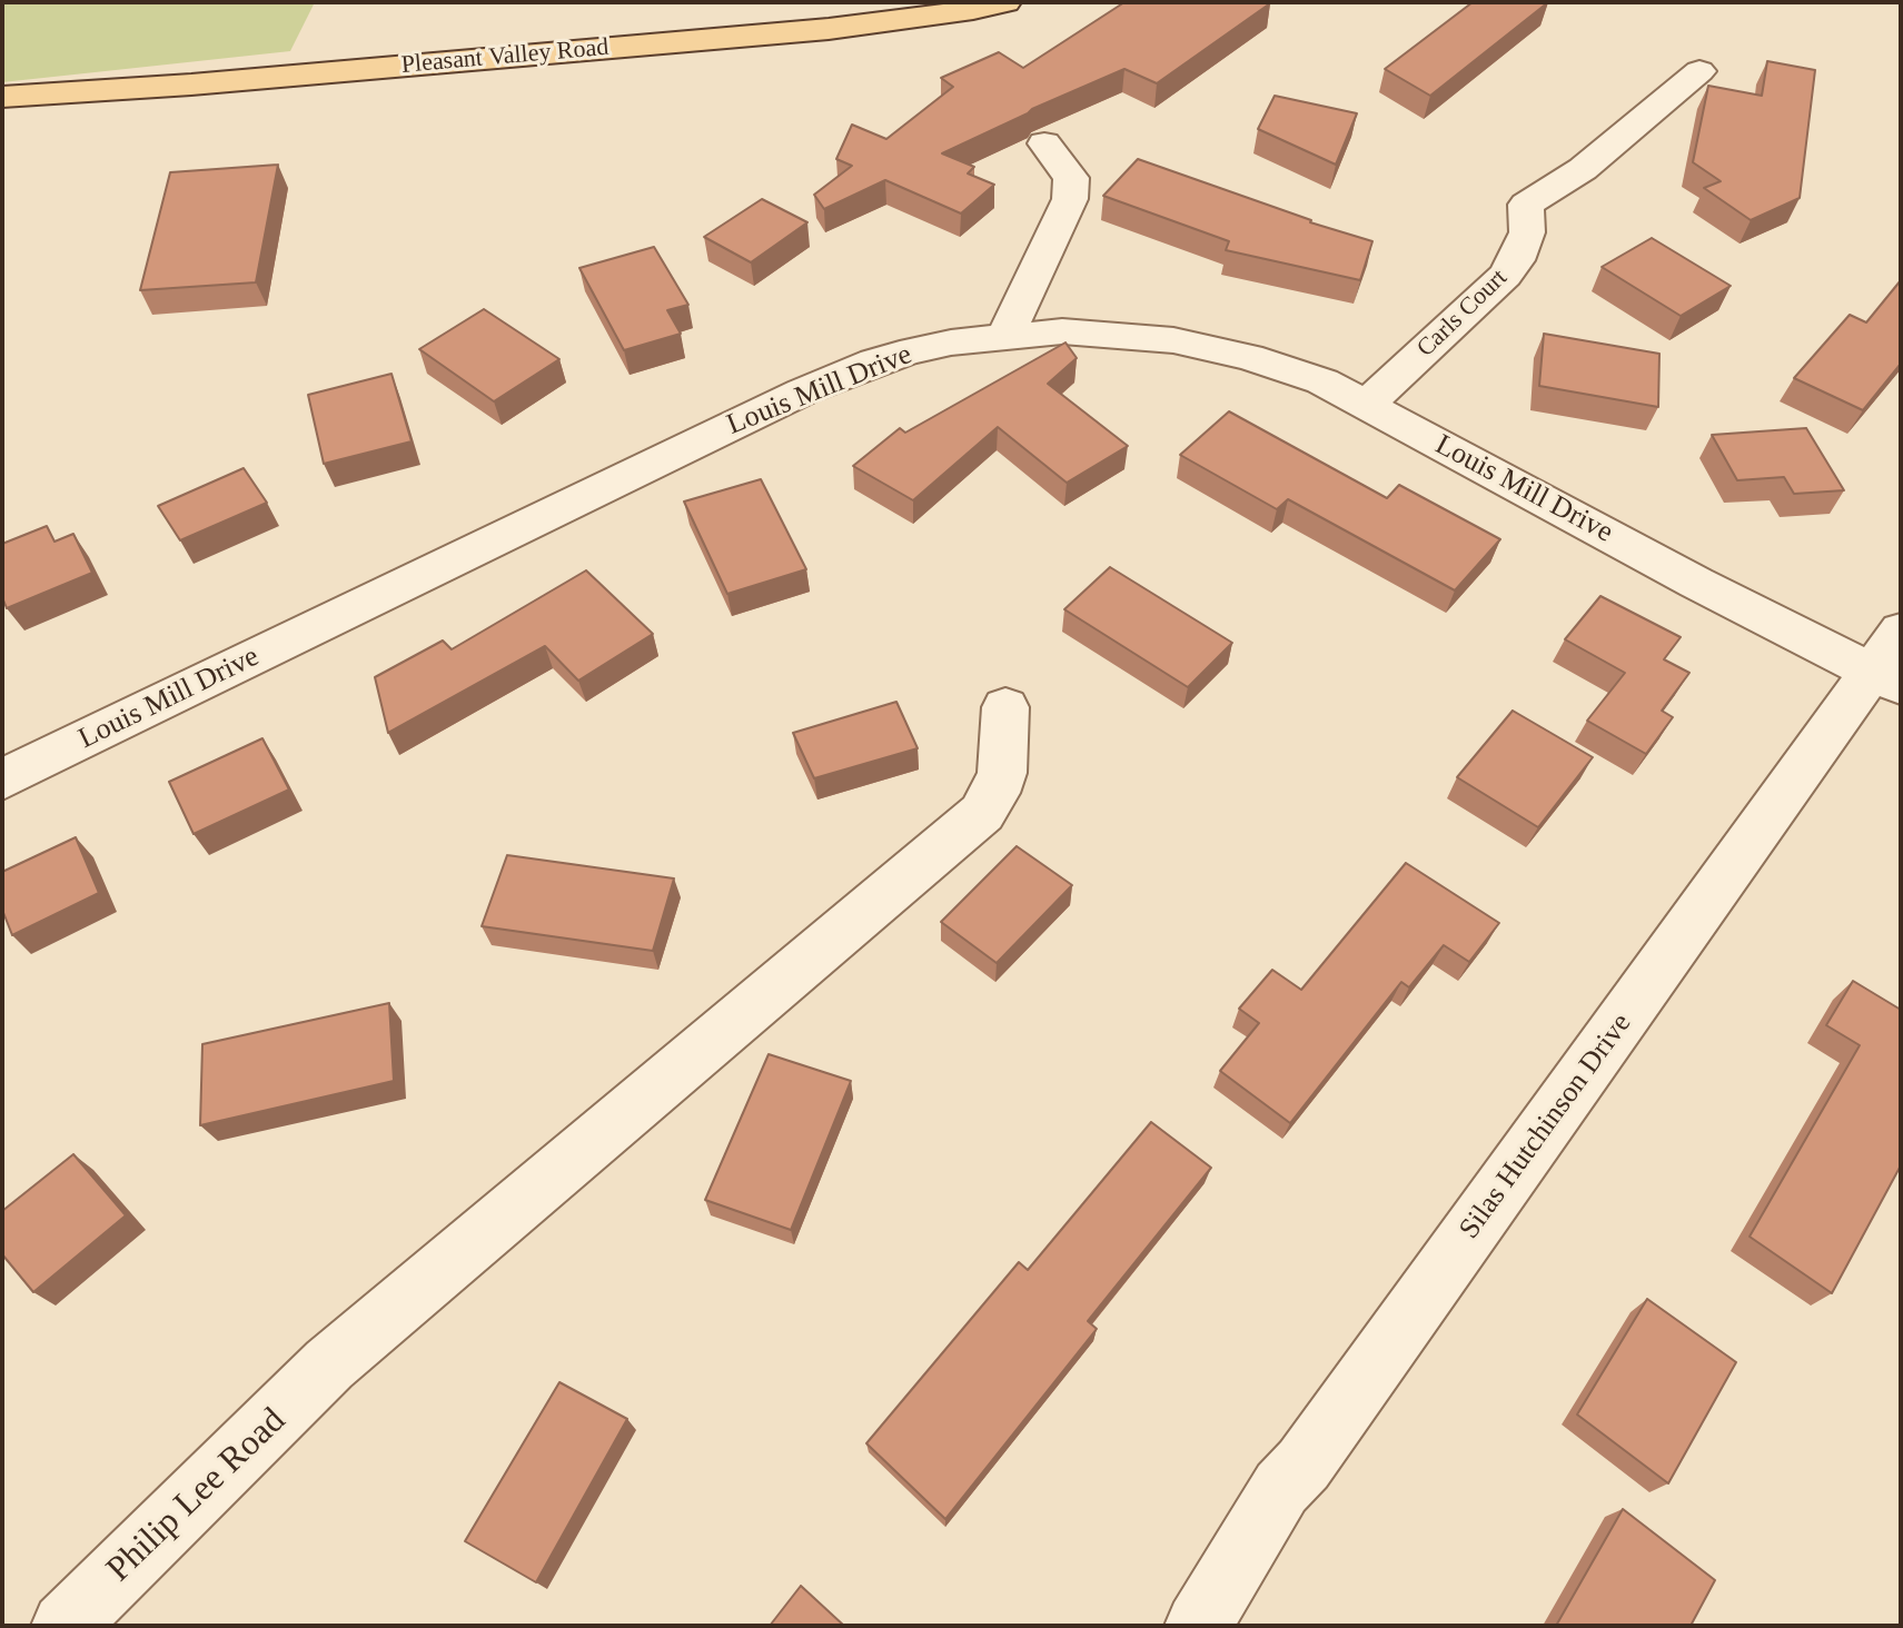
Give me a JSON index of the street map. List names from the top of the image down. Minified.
{"streets":{"main road":["Pleasant Valley Road"],"street":["Carls Court","Louis Mill Drive","Silas Hutchinson Drive","Philip Lee Road"]},"crossings":[["Carls Court","Louis Mill Drive"],["Louis Mill Drive","Silas Hutchinson Drive"]]}
